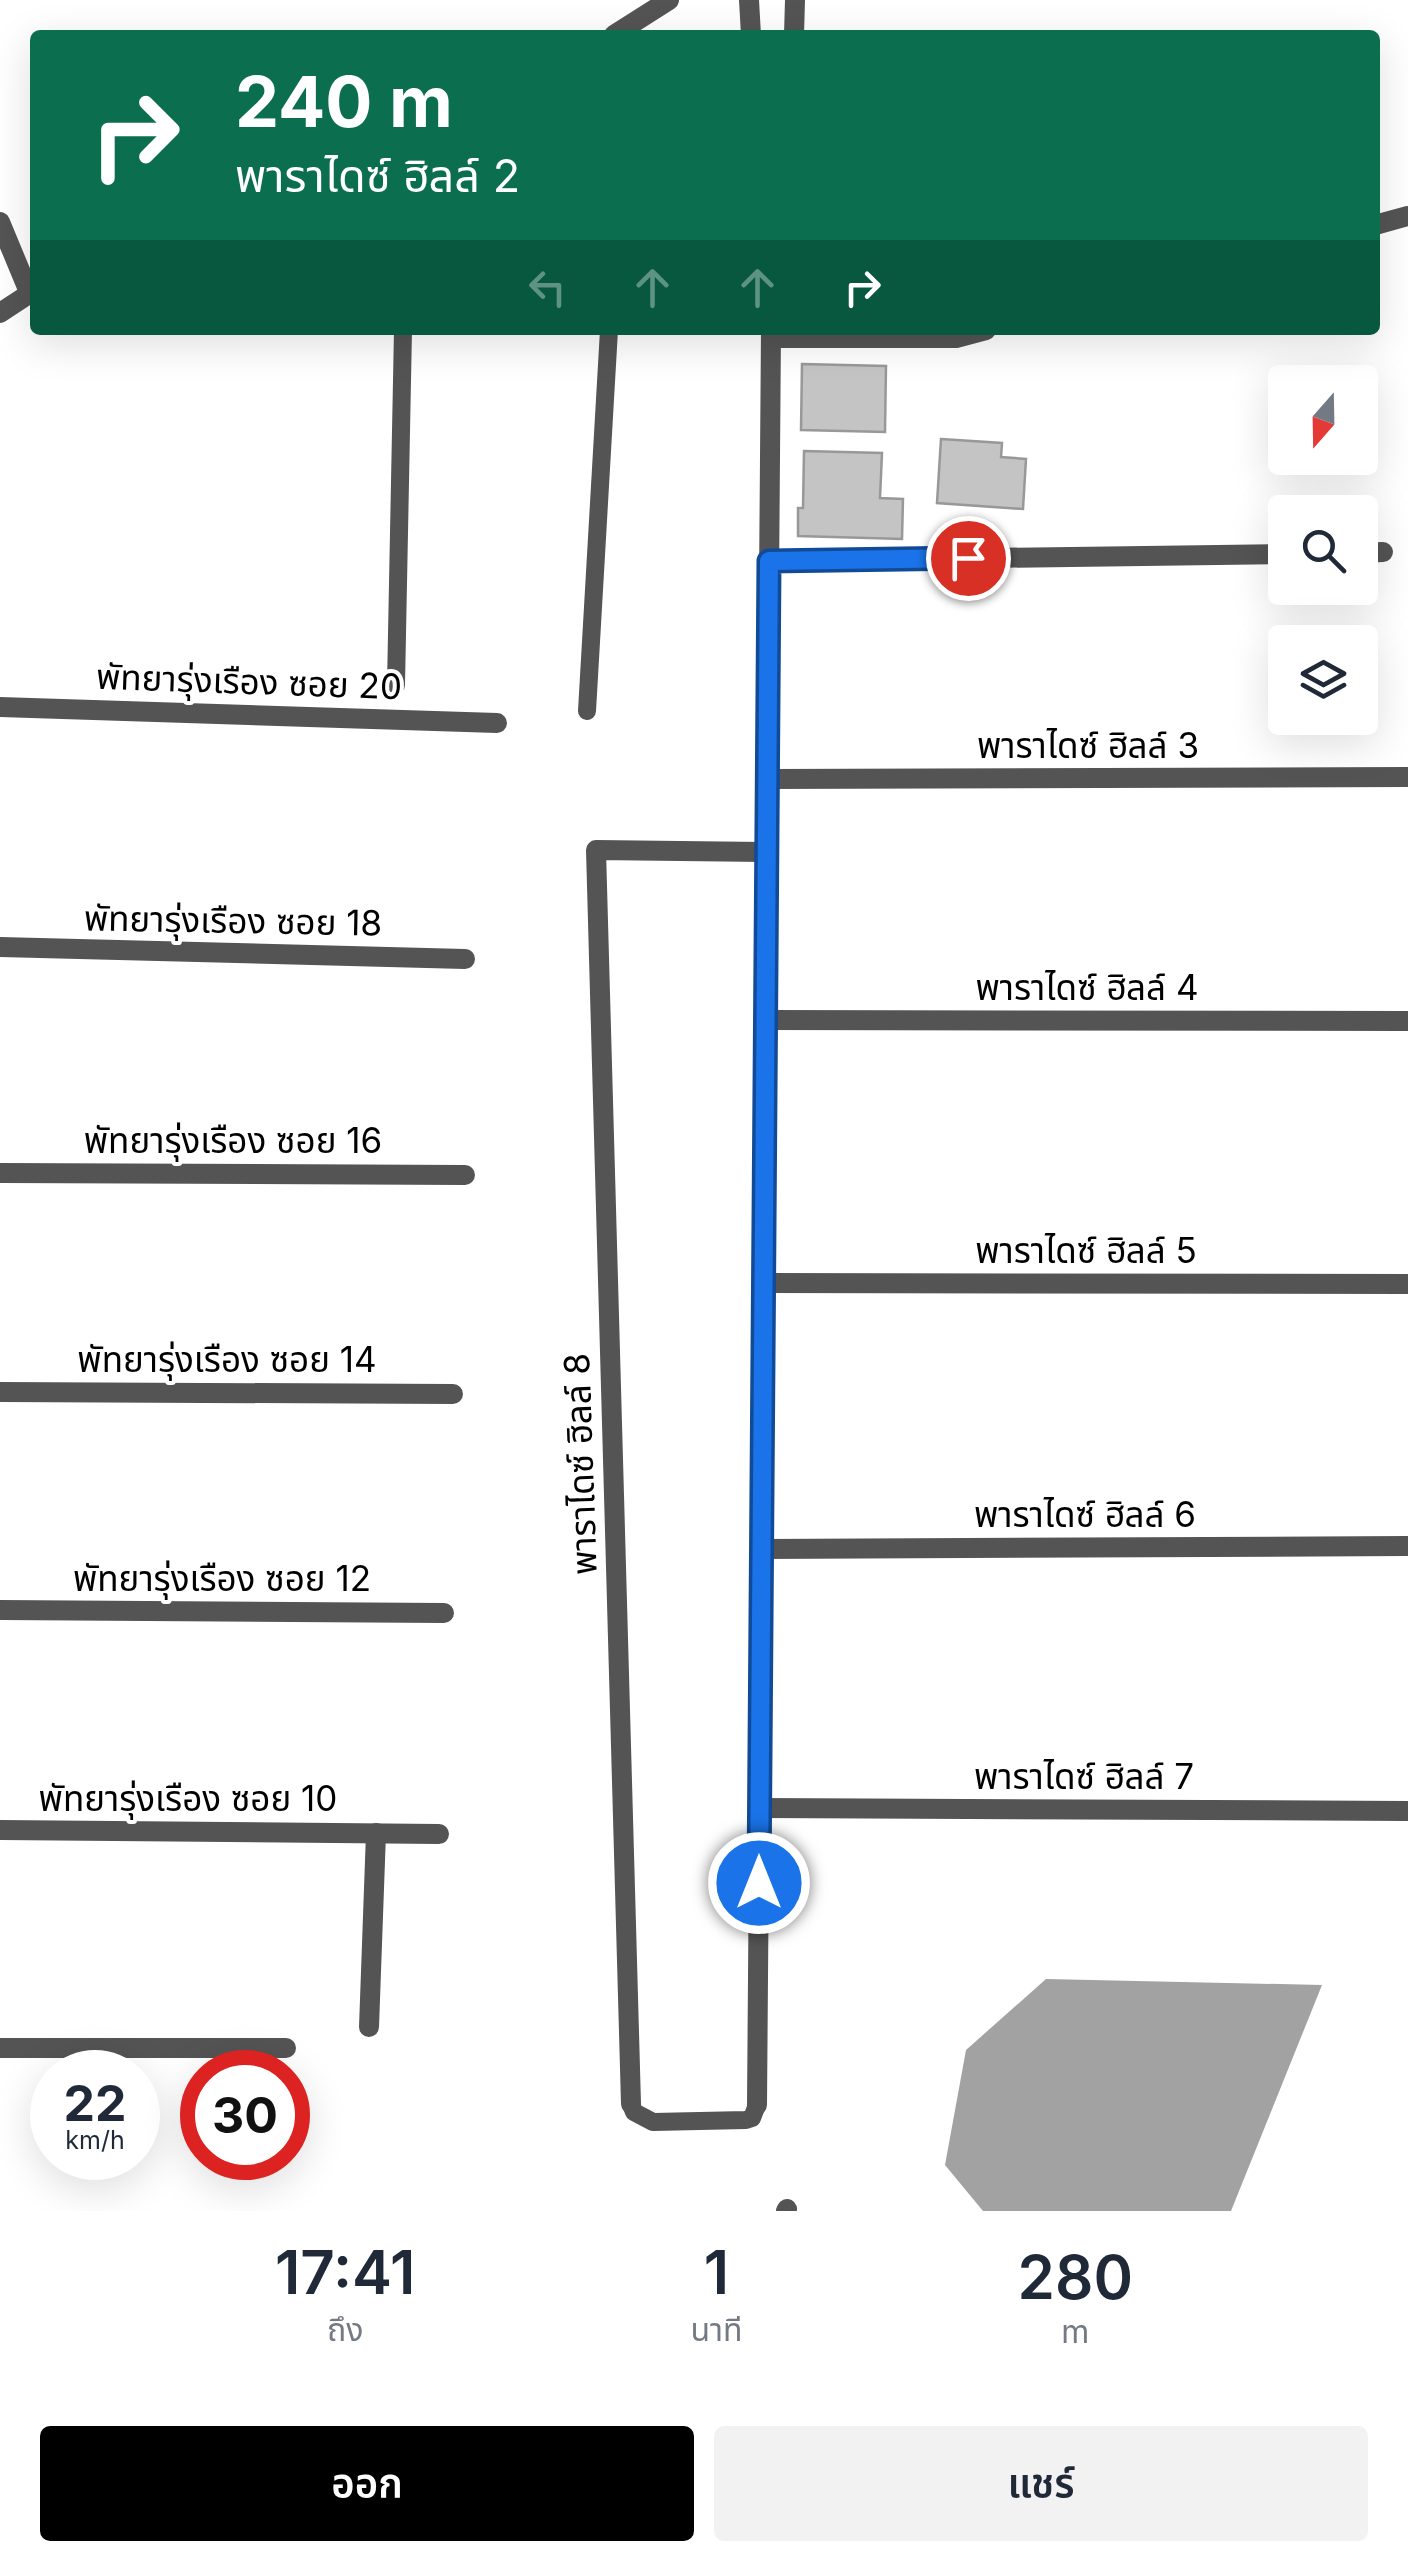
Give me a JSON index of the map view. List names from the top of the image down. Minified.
{"streets":{"street":["พัทยารุ่งเรือง ซอย 20","พาราไดซ์ ฮิลล์ 3","พัทยารุ่งเรือง ซอย 18","พาราไดซ์ ฮิลล์ 4","พัทยารุ่งเรือง ซอย 16","พาราไดซ์ ฮิลล์ 5","พัทยารุ่งเรือง ซอย 14","พาราไดซ์ ฮิลล์ 8","พาราไดซ์ ฮิลล์ 6","พัทยารุ่งเรือง ซอย 12","พาราไดซ์ ฮิลล์ 7","พัทยารุ่งเรือง ซอย 10"]},"north":"bottom","page":{"turn":["240 m","พาราไดซ์ ฮิลล์ 2"],"speed":"22 km/h","limit":"30","eta":["17:41","ถึง","1","นาที","280","m"],"buttons":["ออก","แชร์"]}}
